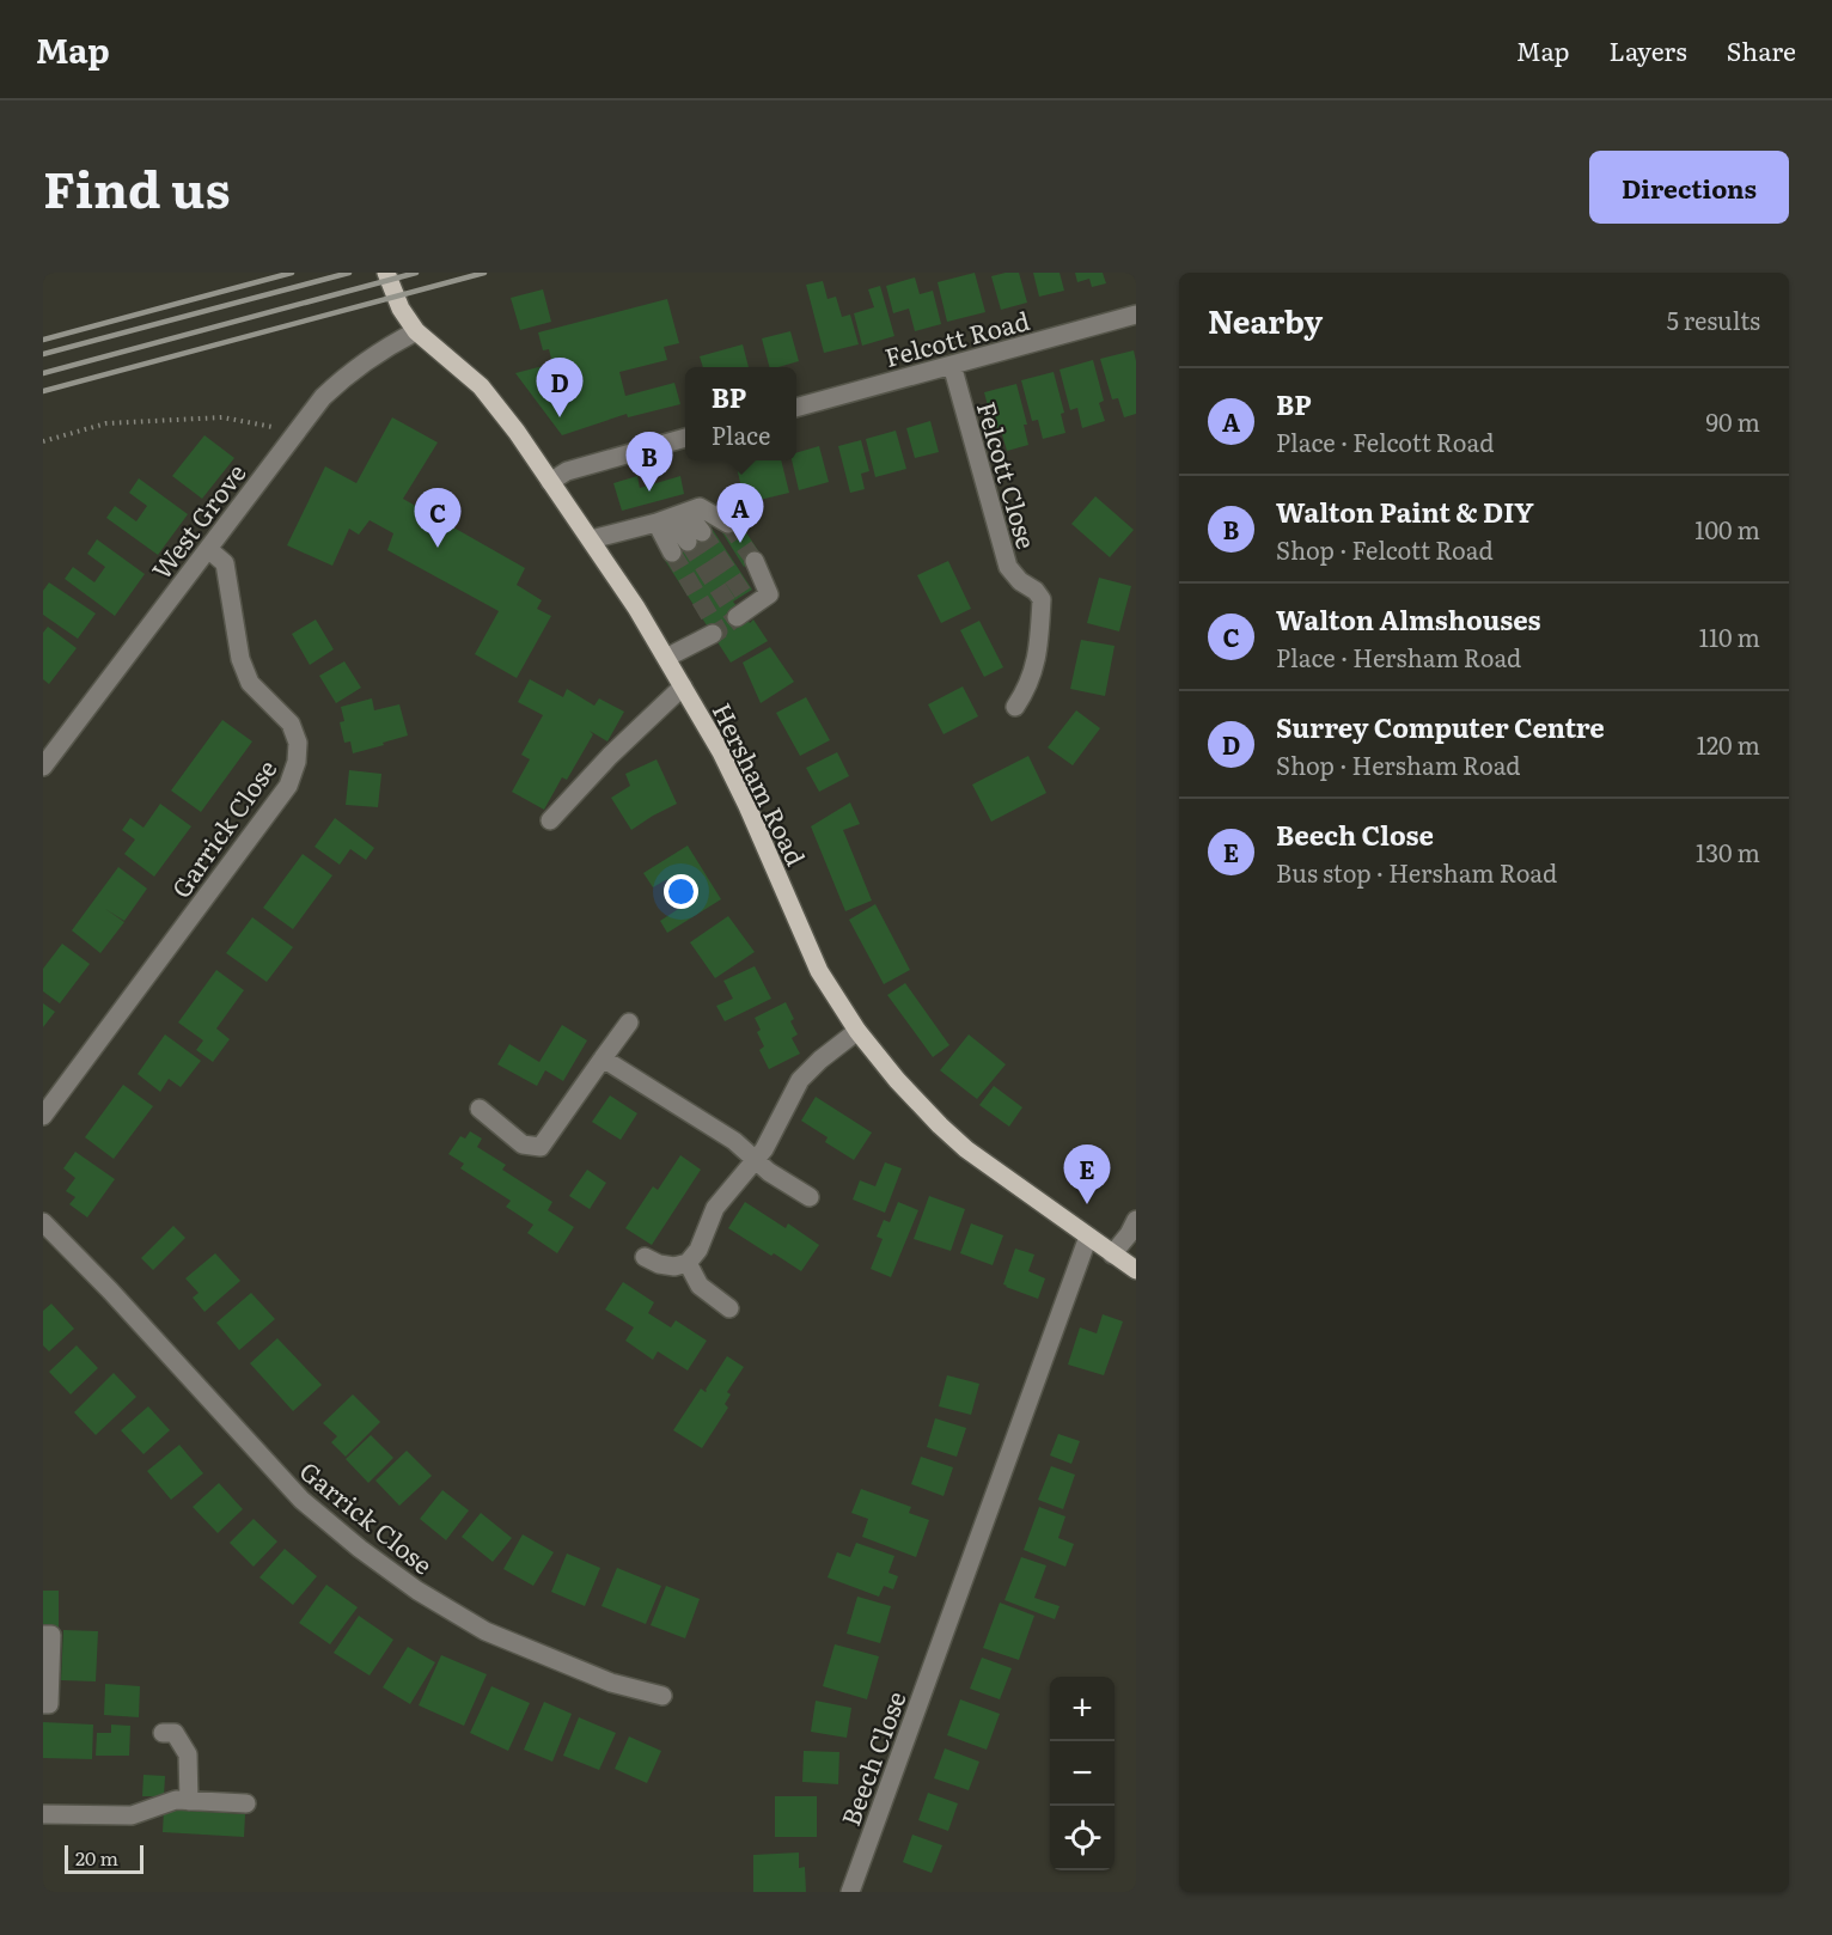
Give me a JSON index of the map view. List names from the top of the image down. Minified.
{"streets":{"main road":["Hersham Road"],"street":["Felcott Road","Felcott Close","West Grove","Garrick Close","Beech Close"]},"crossings":[["Felcott Road","Felcott Close"],["West Grove","Hersham Road"],["West Grove","Garrick Close"],["Hersham Road","Beech Close"]],"scale_bar":"20 m","page":{"header":"Map","nav":["Map","Layers","Share"],"title":"Find us","buttons":"Directions","heading":["Nearby","5 results"],"pins":["D","B","A","C","E"],"list":[{"mark":"A","name":"BP","note":"Place · Felcott Road","value":"90 m"},{"mark":"B","name":"Walton Paint & DIY","note":"Shop · Felcott Road","value":"100 m"},{"mark":"C","name":"Walton Almshouses","note":"Place · Hersham Road","value":"110 m"},{"mark":"D","name":"Surrey Computer Centre","note":"Shop · Hersham Road","value":"120 m"},{"mark":"E","name":"Beech Close","note":"Bus stop · Hersham Road","value":"130 m"}],"popup":["BP","Place"],"map_buttons":["+","−"],"scale":"20 m"}}
